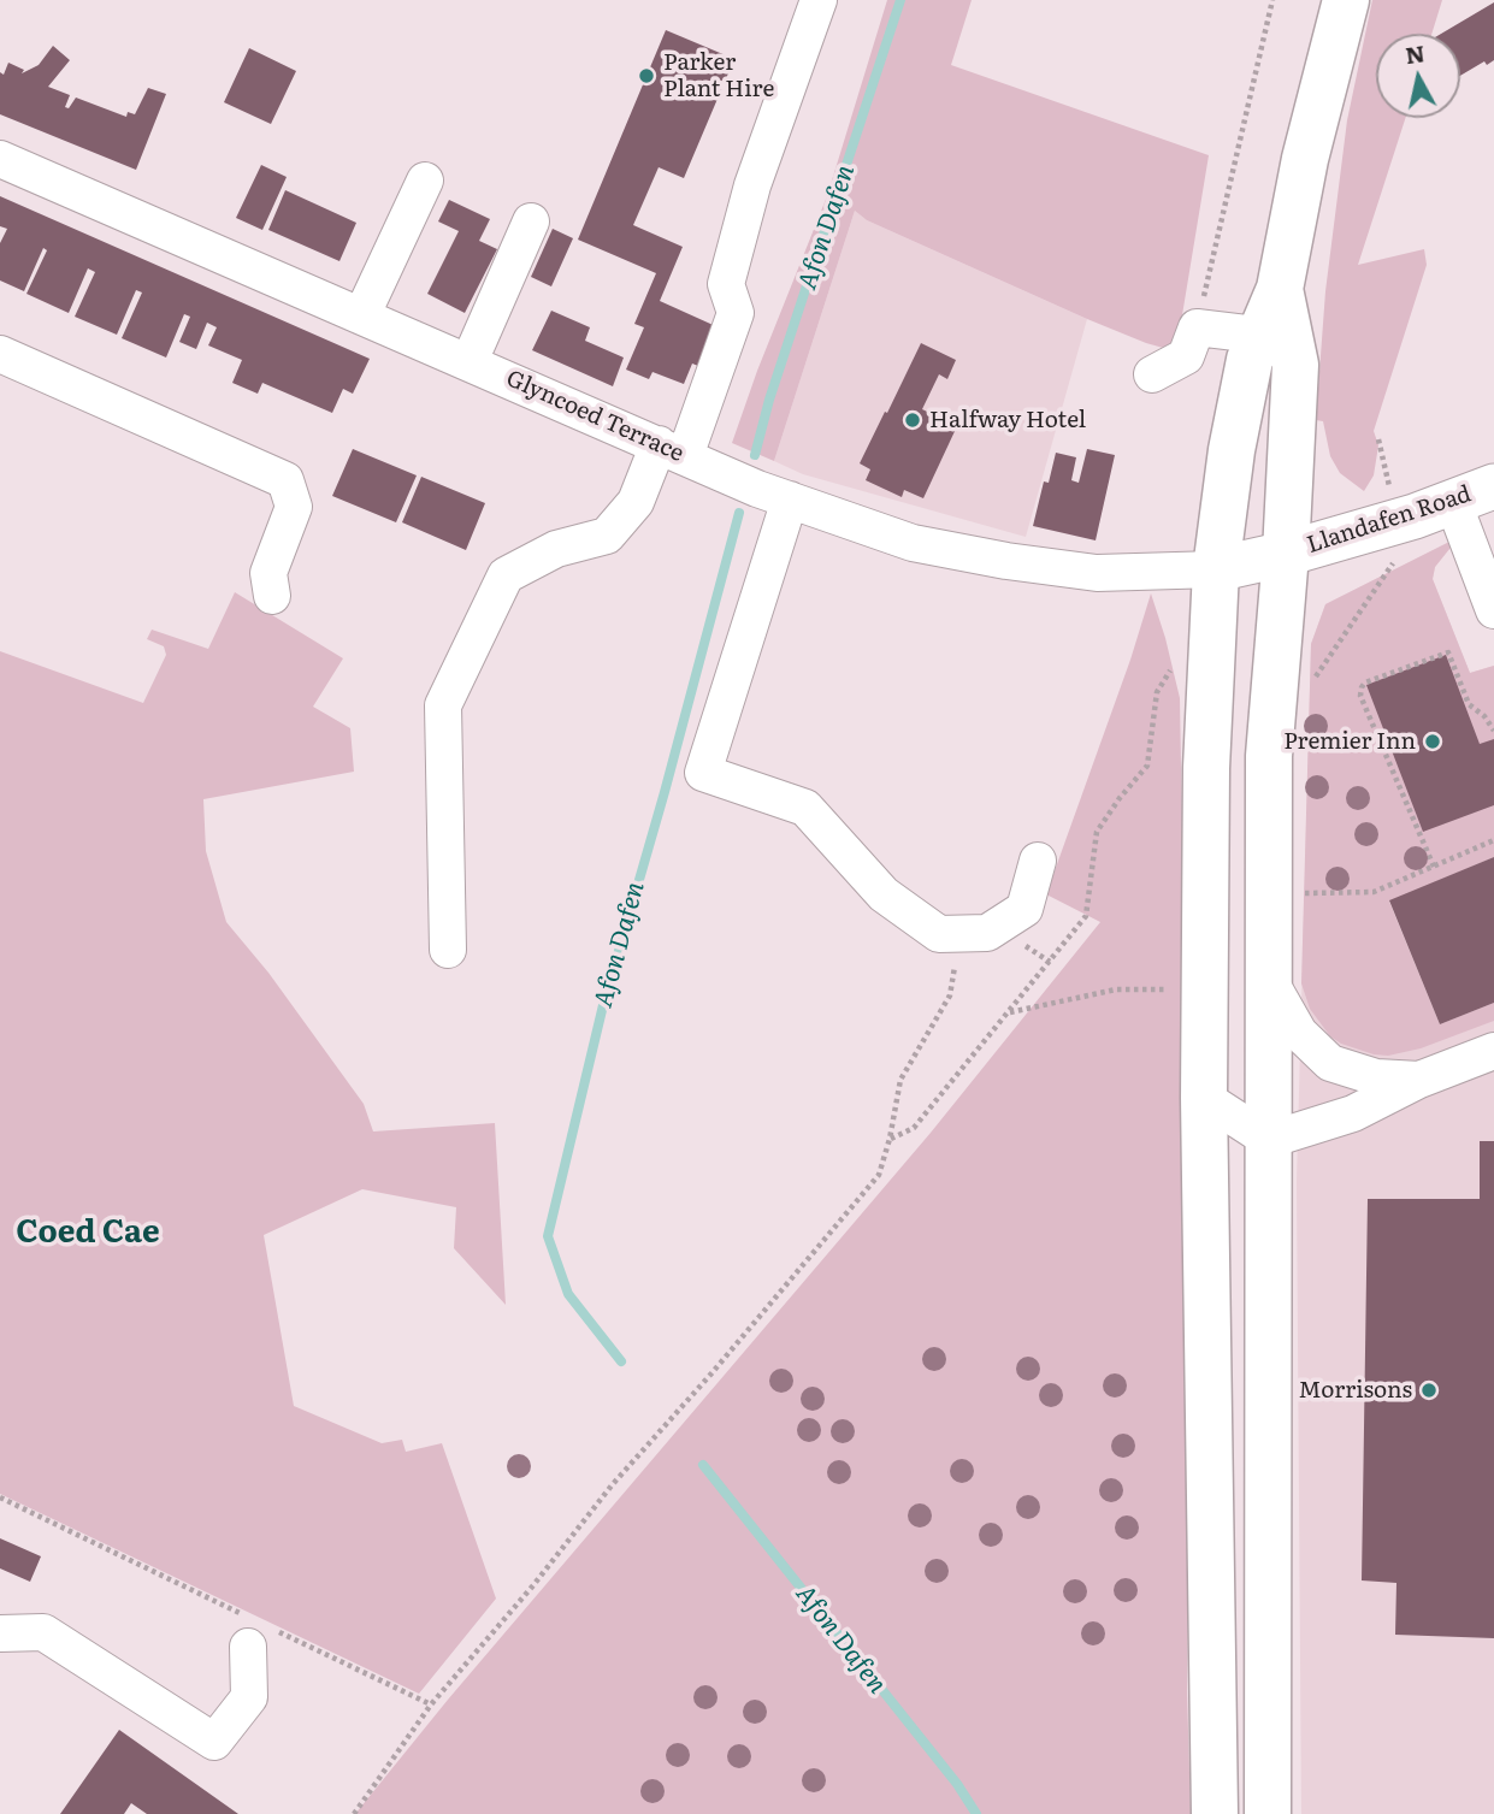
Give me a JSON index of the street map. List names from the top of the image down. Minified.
{"streets":{"main road":["Llandafen Road"],"street":["Glyncoed Terrace"]},"crossings":[["Glyncoed Terrace","Llandafen Road"]],"districts":["Coed Cae"],"water":["Afon Dafen"],"places":["Parker Plant Hire","Halfway Hotel","Premier Inn","Morrisons"],"north":"top"}
